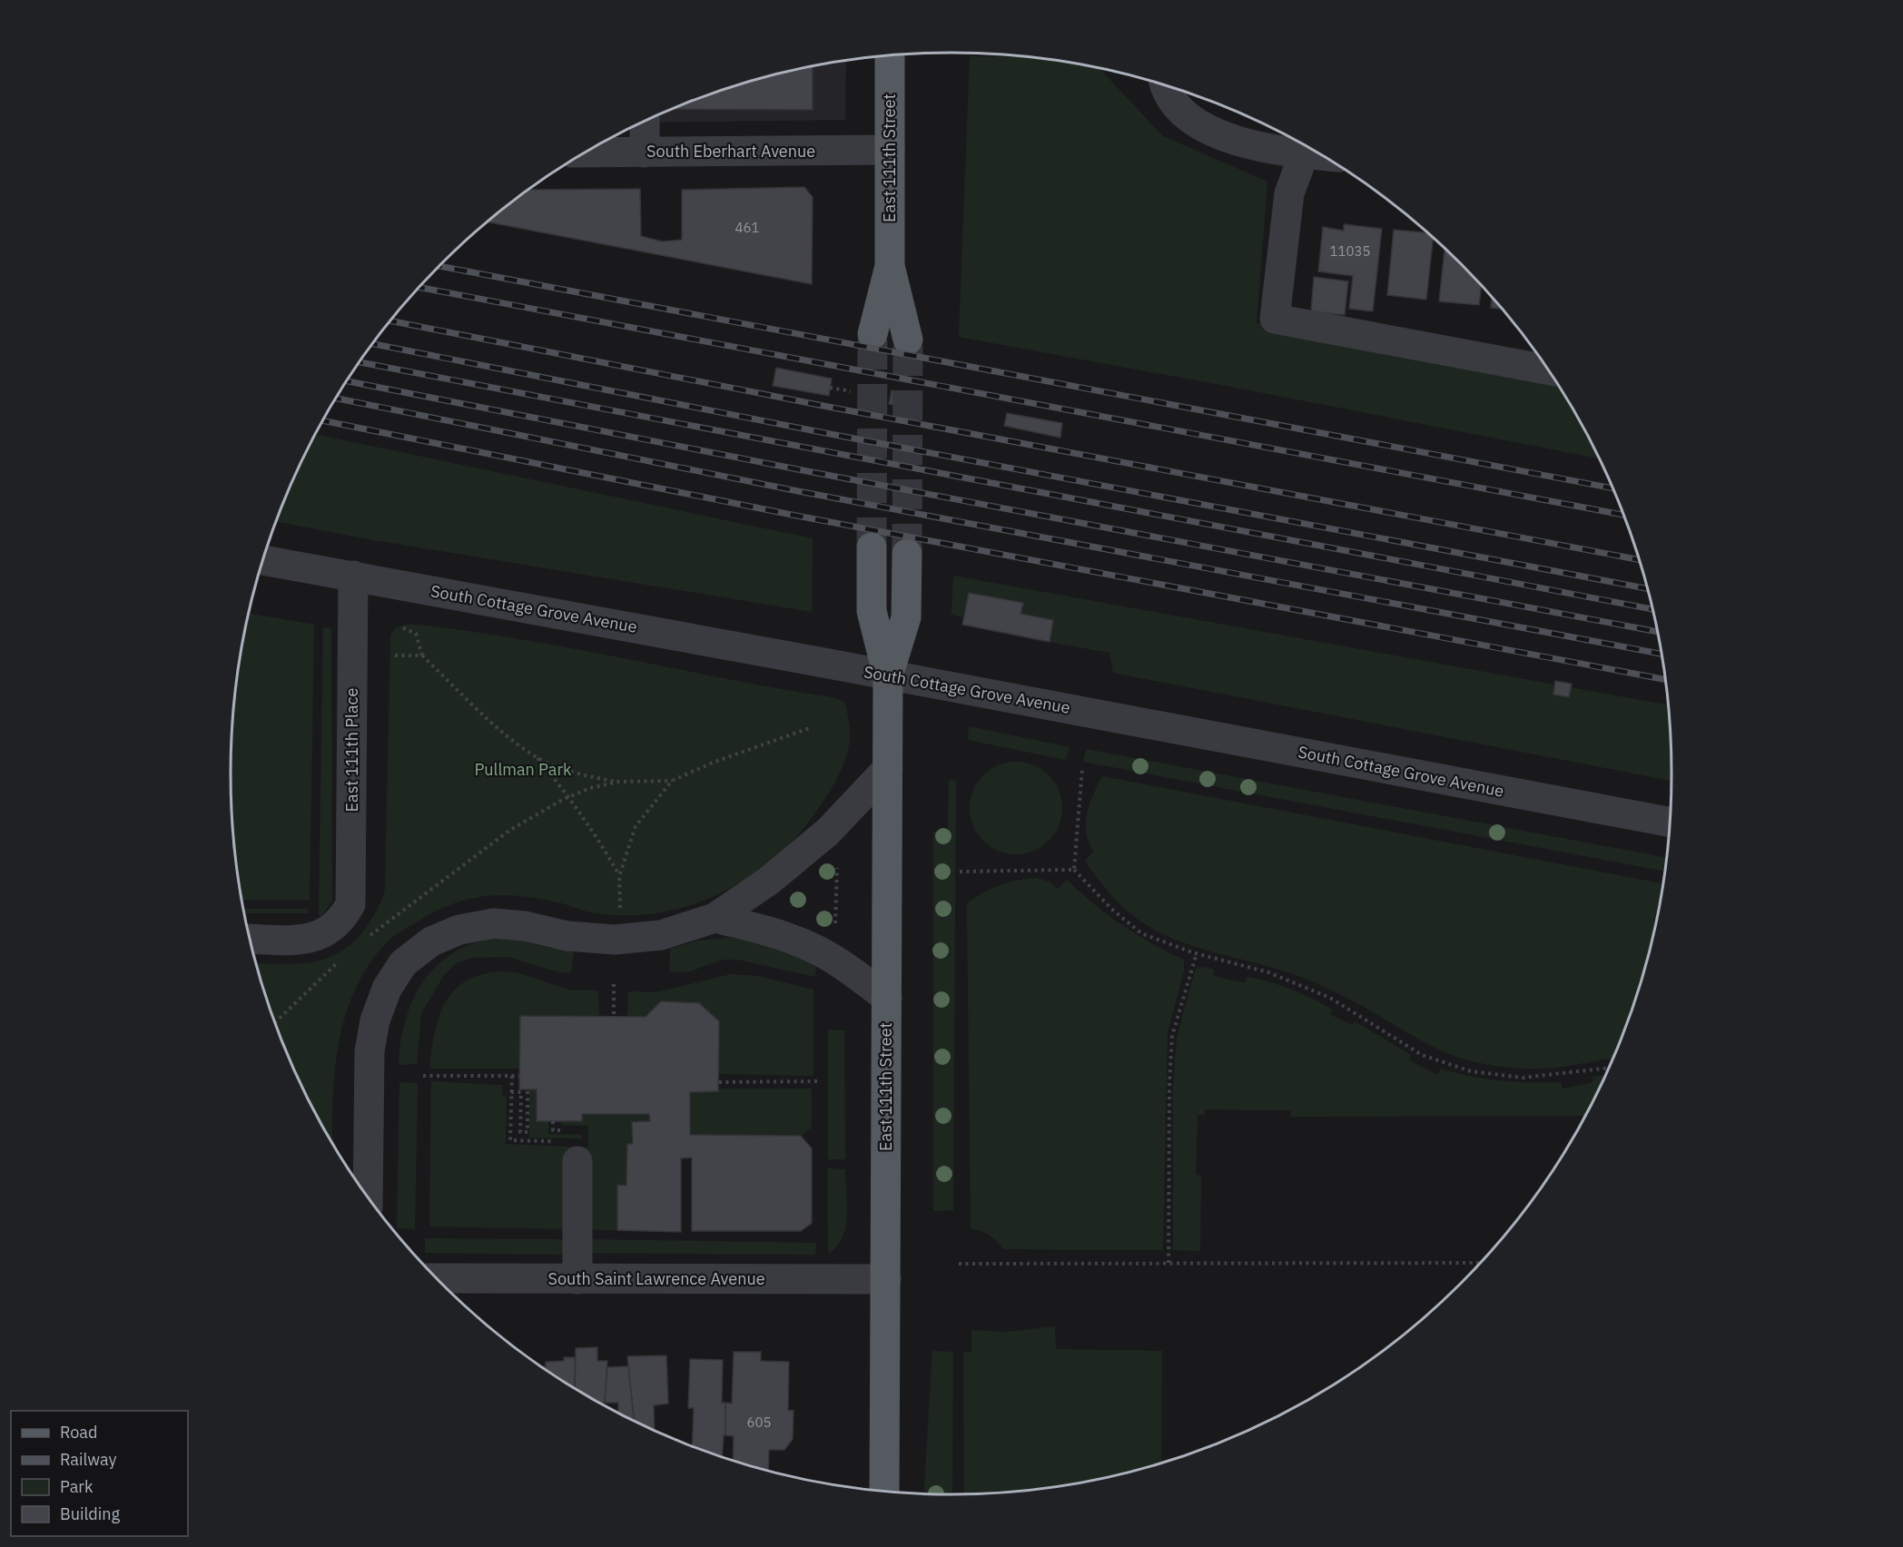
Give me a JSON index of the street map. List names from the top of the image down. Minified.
{"streets":{"main road":["East 111th Street"],"street":["South Eberhart Avenue","South Cottage Grove Avenue","East 111th Place","South Saint Lawrence Avenue"]},"crossings":[["South Eberhart Avenue","East 111th Street"],["East 111th Street","South Cottage Grove Avenue"],["East 111th Street","South Saint Lawrence Avenue"],["South Cottage Grove Avenue","East 111th Place"]],"parks":["Pullman Park"],"house_numbers":["461","11035","605"],"legend":["Road","Railway","Park","Building"]}
